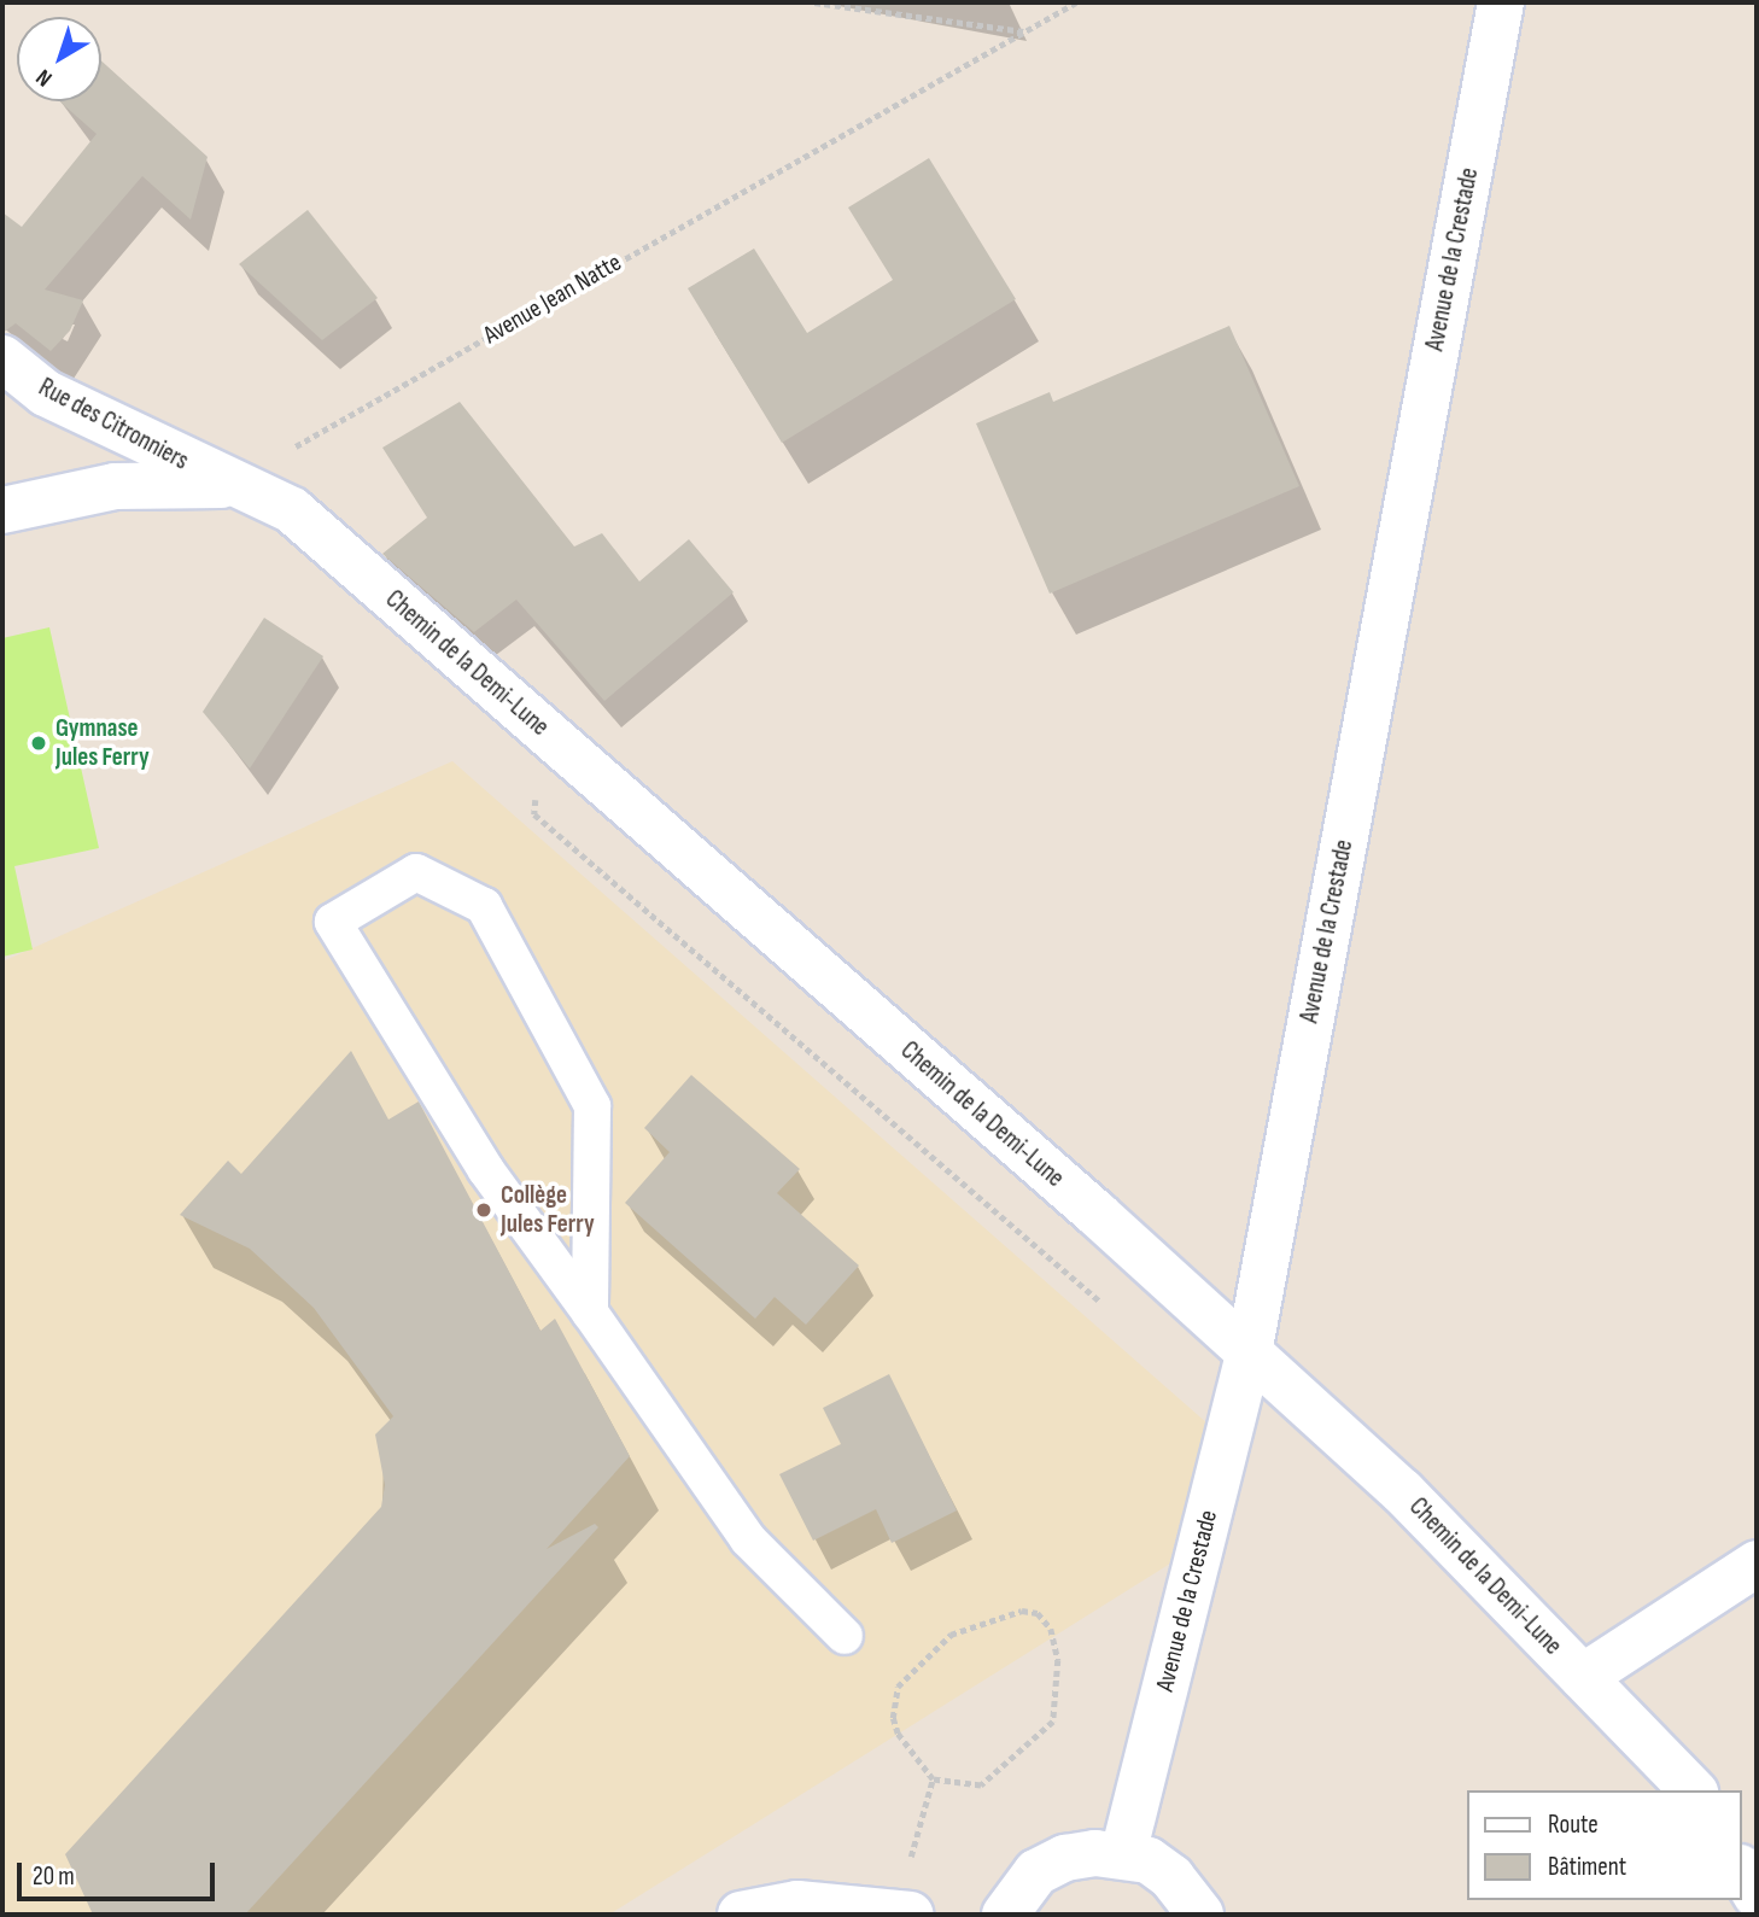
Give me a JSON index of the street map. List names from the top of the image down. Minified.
{"streets":{"street":["Avenue de la Crestade","Rue des Citronniers","Chemin de la Demi-Lune"],"path":["Avenue Jean Natte"]},"crossings":[["Avenue de la Crestade","Chemin de la Demi-Lune"],["Avenue Jean Natte","Rue des Citronniers"],["Avenue Jean Natte","Chemin de la Demi-Lune"],["Rue des Citronniers","Chemin de la Demi-Lune"]],"places":["Gymnase Jules Ferry","Collège Jules Ferry"],"legend":["Route","Bâtiment"],"scale_bar":"20 m","north":"bottom left"}
